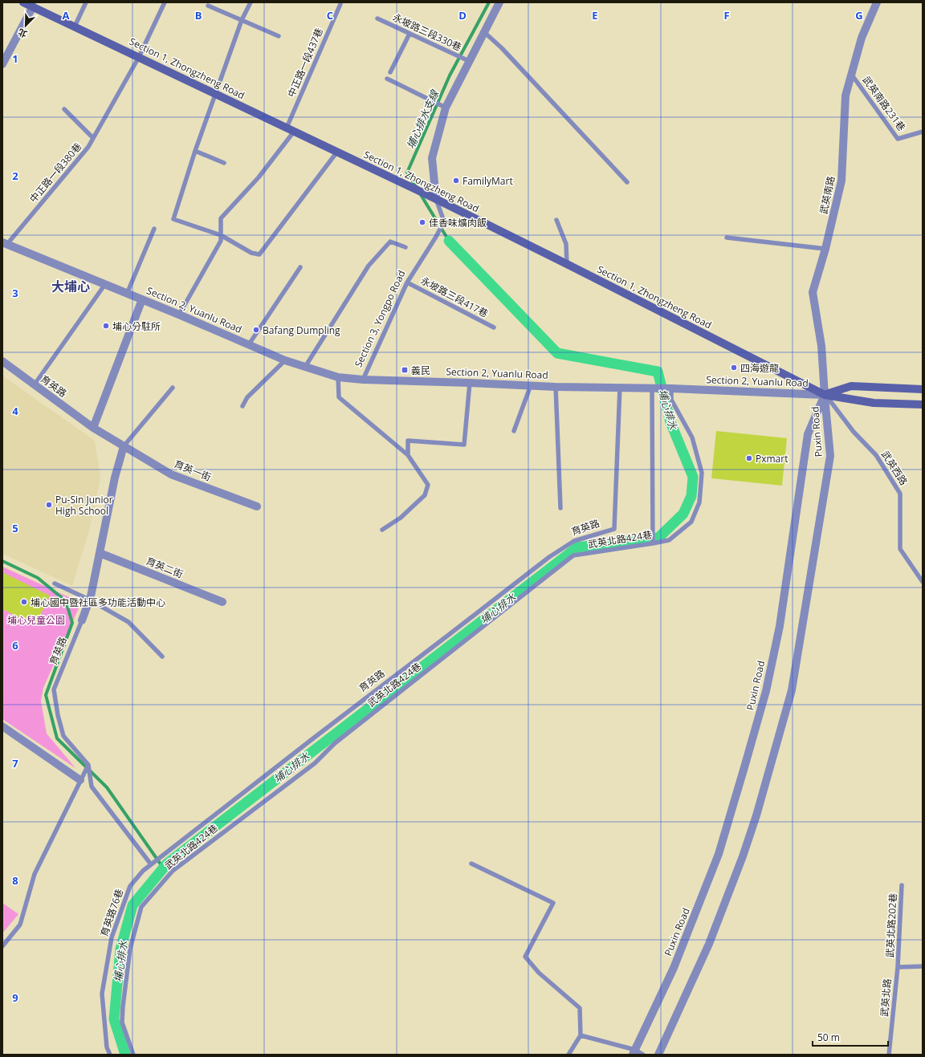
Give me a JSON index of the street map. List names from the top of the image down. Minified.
{"streets":{"main road":["Section 1, Zhongzheng Road"],"street":["武英南路","Section 2, Yuanlu Road","Section 3, Yongpo Road","育英路","Puxin Road","育英一街","育英二街"],"lane":["永坡路三段330巷","中正路一段437巷","武英南路231巷","中正路一段380巷","永坡路三段417巷","武英西路","武英北路424巷","育英路76巷","武英北路202巷","武英北路"]},"crossings":[["永坡路三段330巷","Section 3, Yongpo Road"],["中正路一段437巷","Section 1, Zhongzheng Road"],["中正路一段437巷","Section 2, Yuanlu Road"],["Section 1, Zhongzheng Road","中正路一段380巷"],["Section 1, Zhongzheng Road","武英南路"],["Section 1, Zhongzheng Road","Section 2, Yuanlu Road"],["Section 1, Zhongzheng Road","Section 3, Yongpo Road"],["Section 1, Zhongzheng Road","Puxin Road"],["Section 1, Zhongzheng Road","武英西路"],["武英南路231巷","武英南路"],["中正路一段380巷","Section 2, Yuanlu Road"],["武英南路","Section 2, Yuanlu Road"],["武英南路","Puxin Road"],["武英南路","武英西路"],["永坡路三段417巷","Section 3, Yongpo Road"],["Section 2, Yuanlu Road","Section 3, Yongpo Road"],["Section 2, Yuanlu Road","育英路"],["Section 2, Yuanlu Road","Puxin Road"],["Section 2, Yuanlu Road","武英西路"],["Section 2, Yuanlu Road","武英北路424巷"],["育英路","育英一街"],["育英路","育英二街"],["育英路","育英路76巷"],["Puxin Road","武英西路"],["武英北路202巷","武英北路"]],"districts":["大埔心"],"water":["埔心排水支線","埔心排水"],"parks":["埔心兒童公園"],"places":{"other":["FamilyMart","佳香味爌肉飯","埔心分駐所","Bafang Dumpling","四海遊龍","Pxmart","Pu-Sin Junior High School","埔心國中暨社區多功能活動中心"],"transit":["義民"]},"scale_bar":"50 m","north":"bottom left","grid":{"columns":["A","B","C","D","E","F","G"],"rows":["1","2","3","4","5","6","7","8","9"]}}
